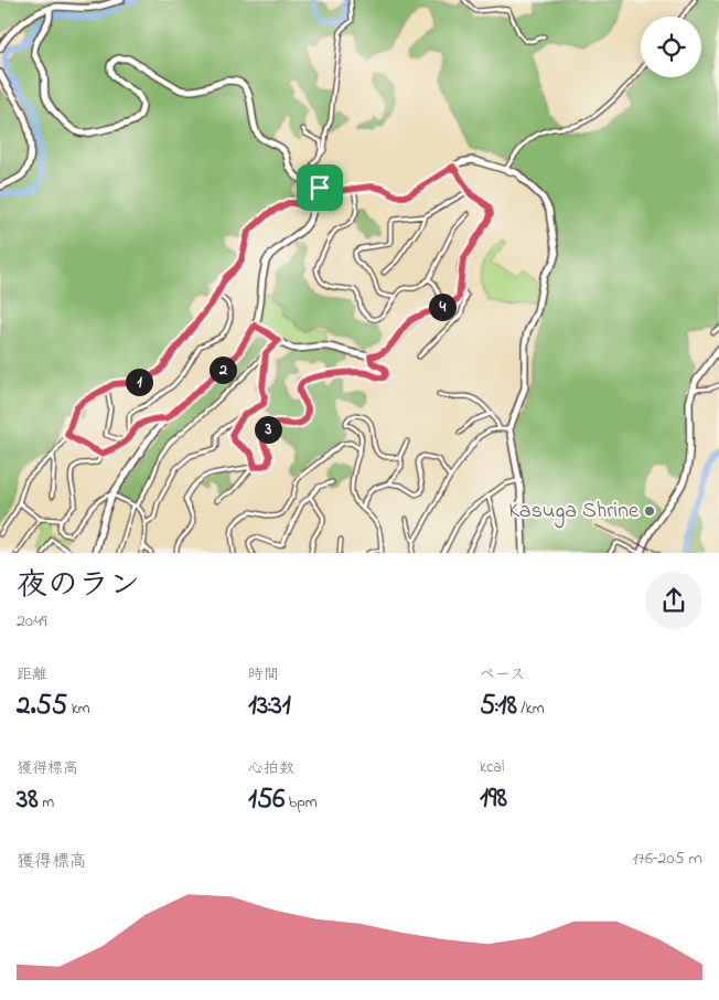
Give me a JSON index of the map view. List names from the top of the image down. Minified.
{"places":["Kasuga Shrine"],"page":{"pins":["4","2","1","3"],"heading":["夜のラン","20:49"],"stats":[["距離","2.55 km"],["時間","13:31"],["ペース","5:18 /km"],["獲得標高","38 m"],["心拍数","156 bpm"],["kcal","198"]],"chart":["獲得標高","176–205 m"]}}
